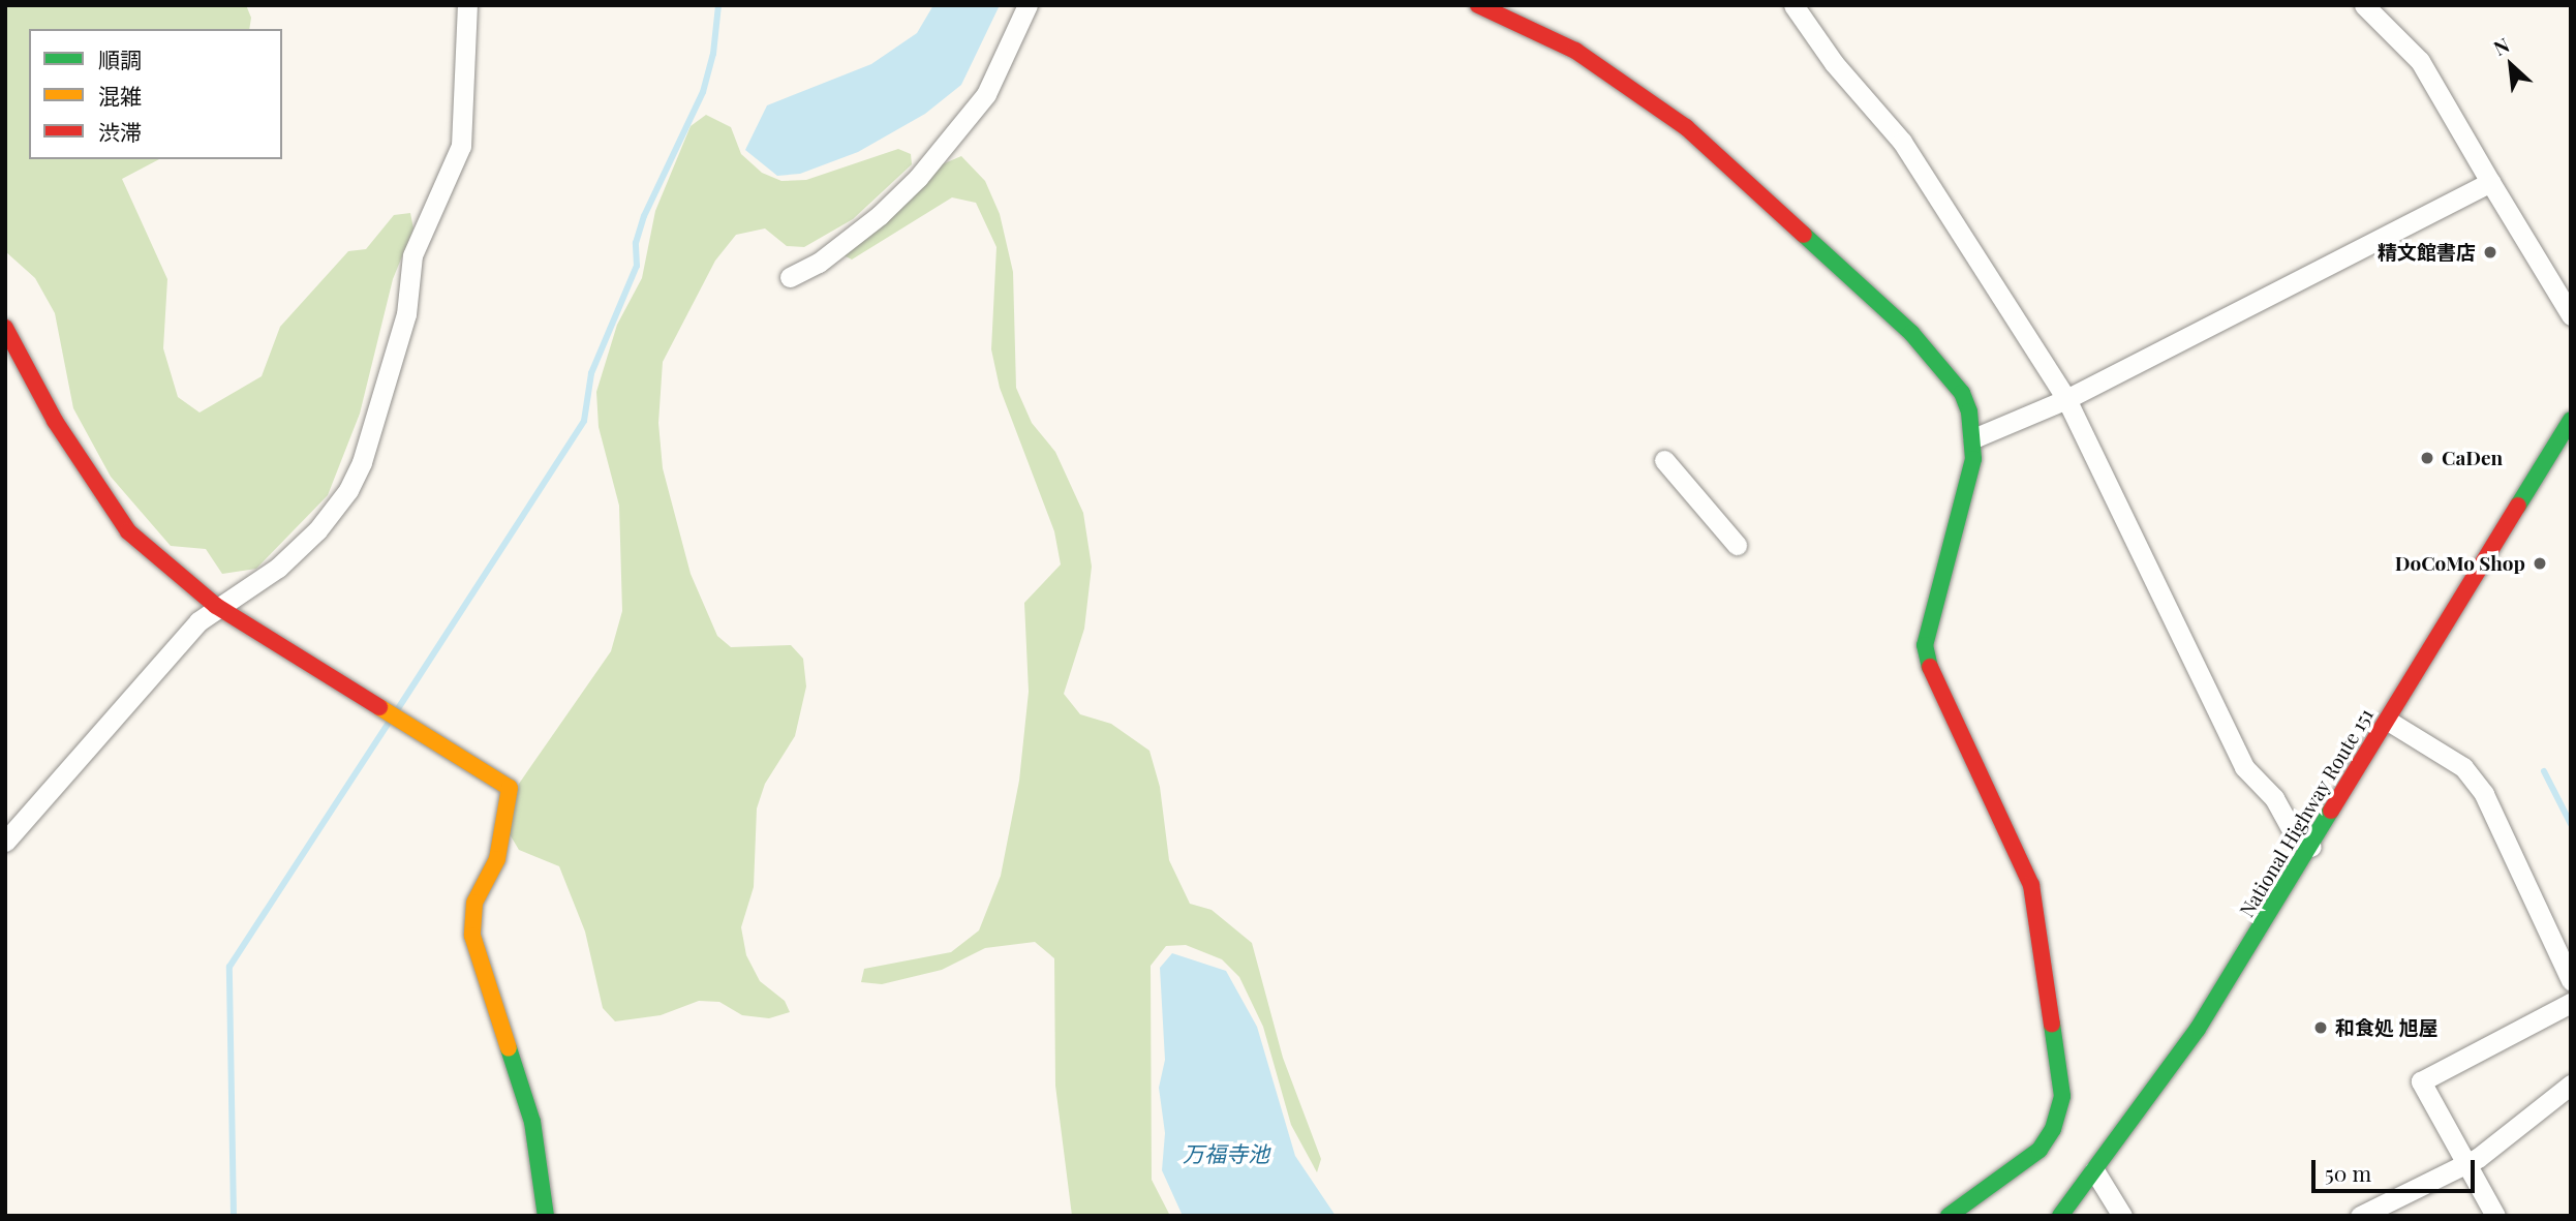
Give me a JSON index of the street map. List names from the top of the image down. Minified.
{"streets":{"main road":["National Highway Route 151"]},"water":["万福寺池"],"places":["精文館書店","CaDen","DoCoMo Shop","和食処 旭屋"],"legend":["順調","混雑","渋滞"],"scale_bar":"50 m","north":"top left"}
